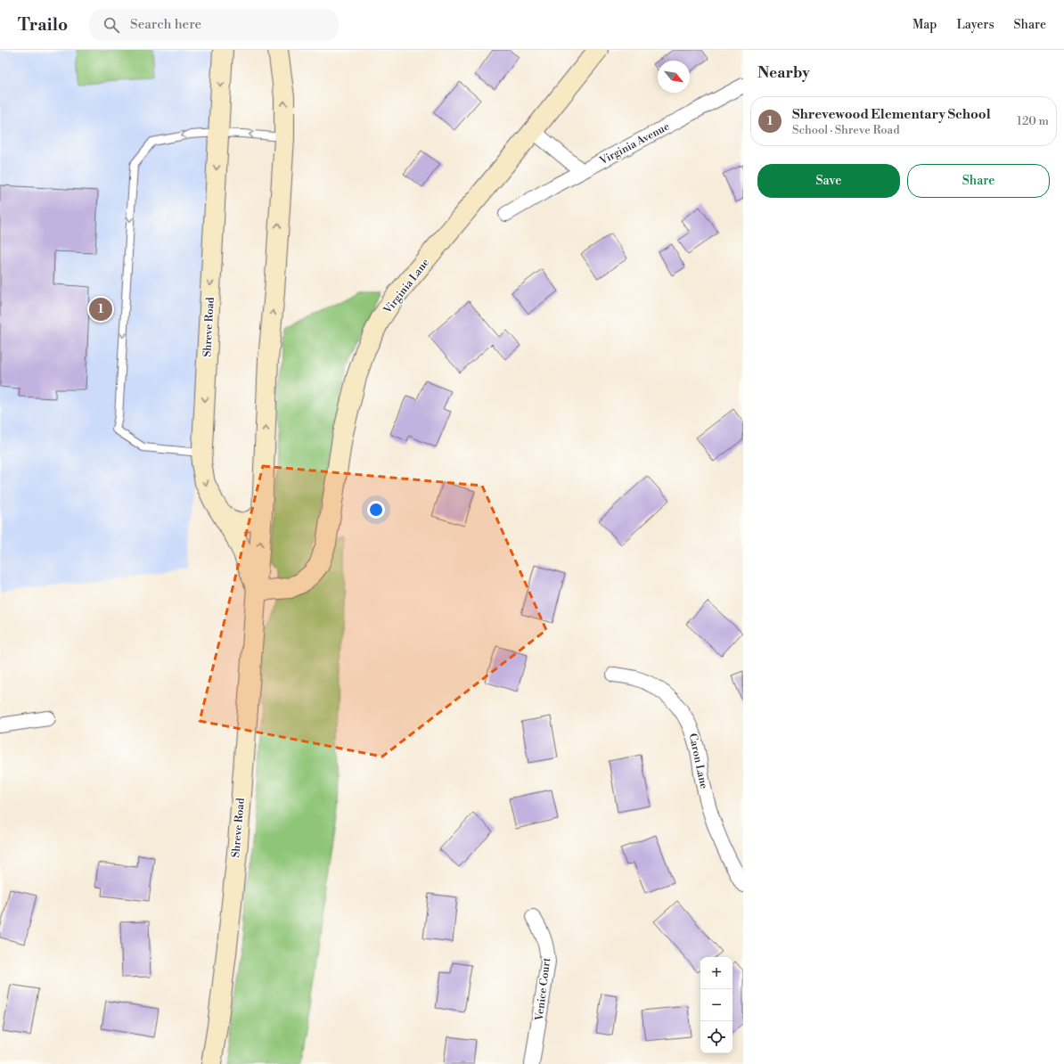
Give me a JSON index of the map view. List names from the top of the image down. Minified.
{"streets":{"main road":["Virginia Lane","Shreve Road"],"street":["Virginia Avenue","Caron Lane","Venice Court"]},"crossings":[["Virginia Lane","Shreve Road"]],"north":"bottom right","page":{"header":"Trailo","search":"Search here","nav":["Map","Layers","Share"],"heading":"Nearby","list":[{"mark":"1","name":"Shrevewood Elementary School","note":"School · Shreve Road","value":"120 m"}],"buttons":["Save","Share"],"pins":"1","map_buttons":["+","−"]}}
